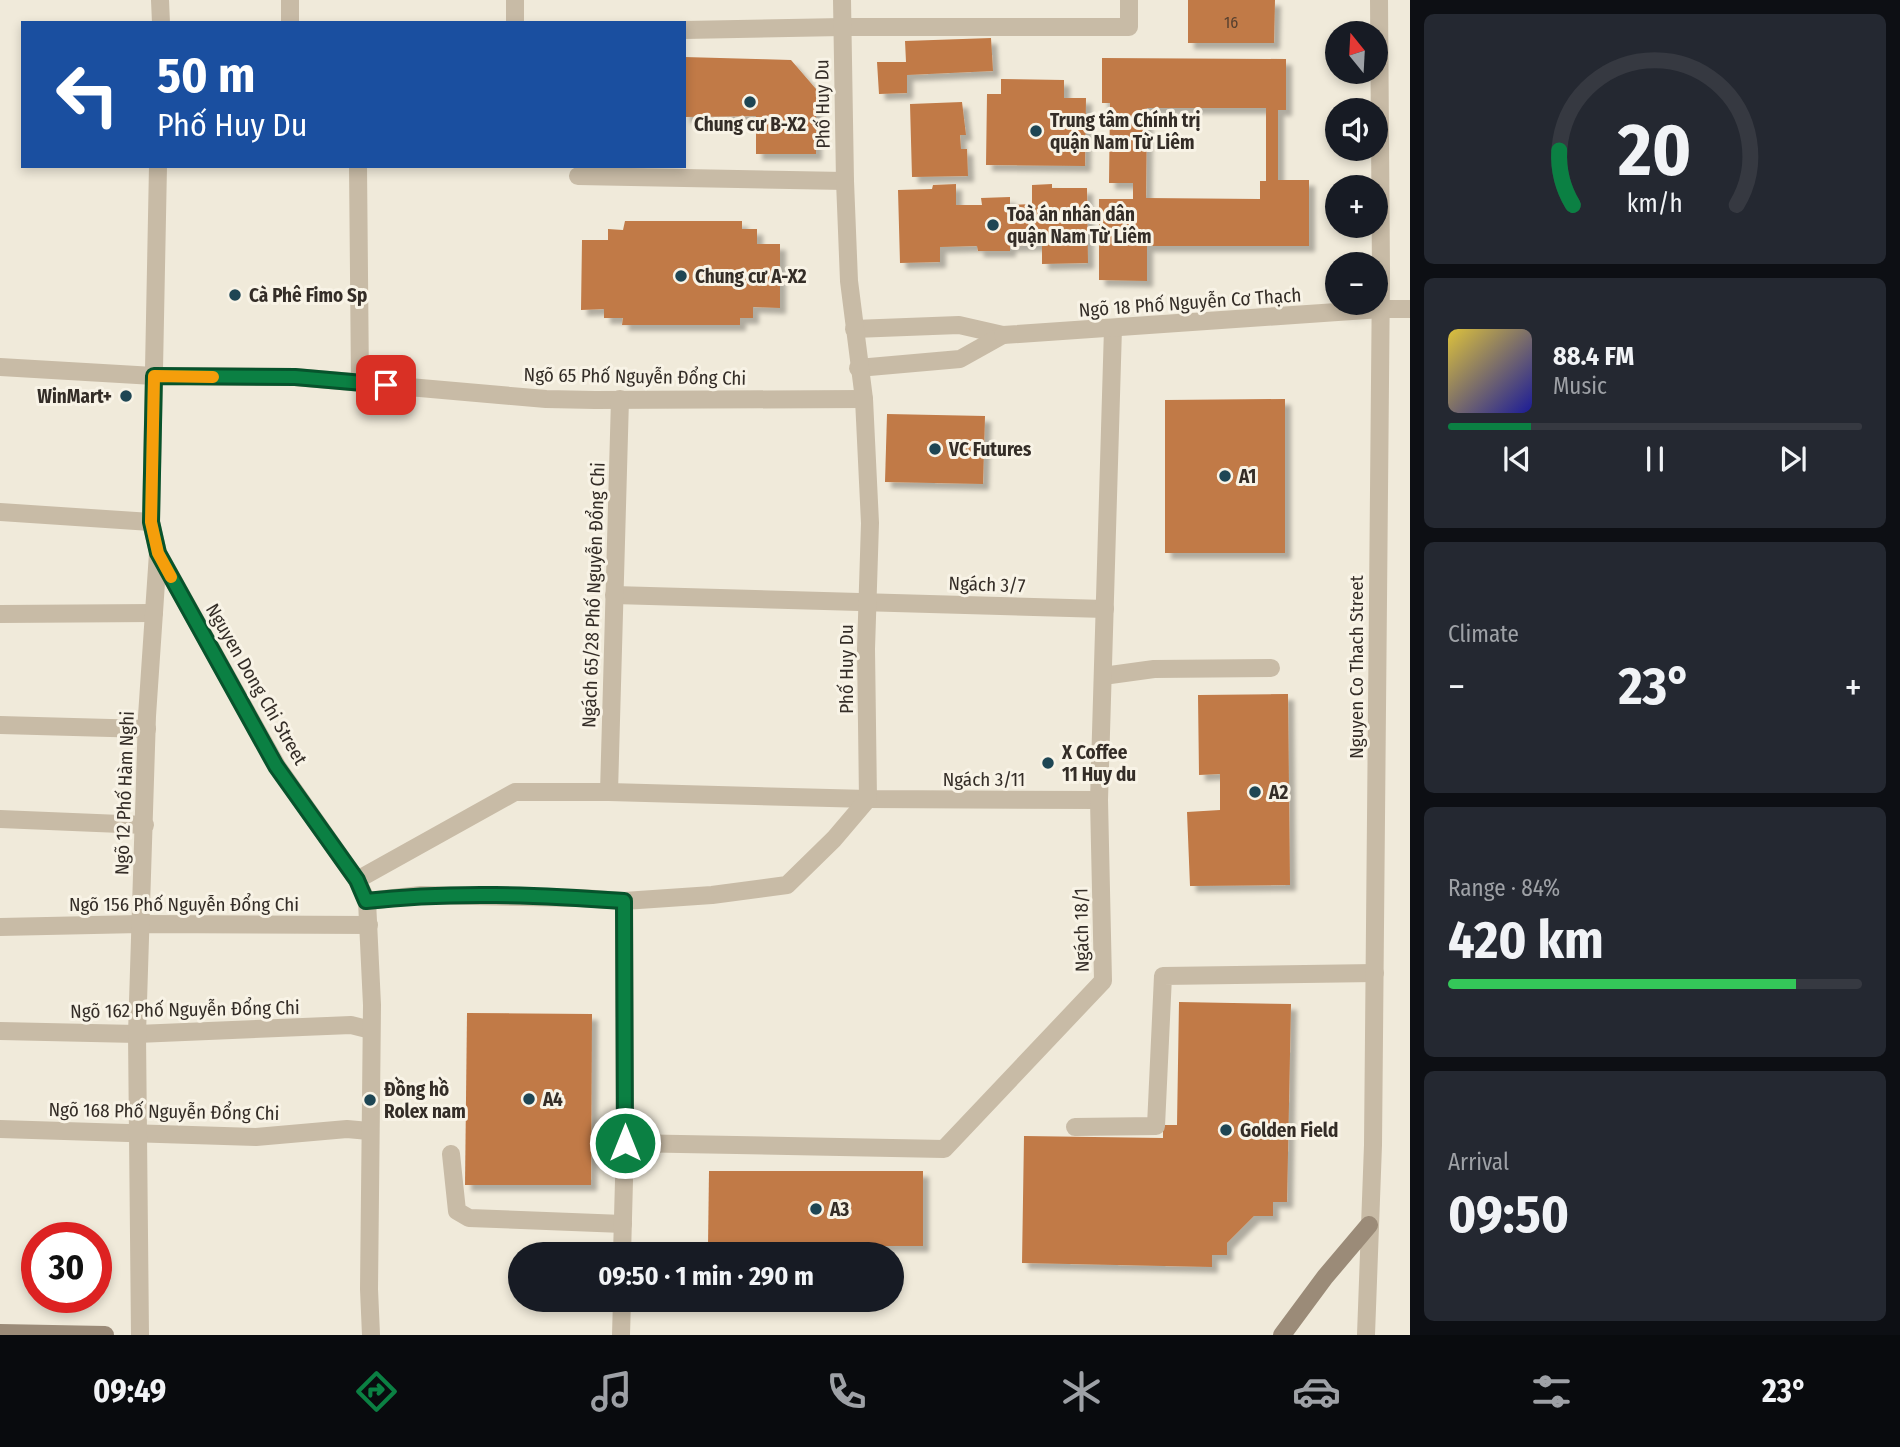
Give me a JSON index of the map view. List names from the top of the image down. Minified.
{"streets":{"street":["Phố Huy Du","Ngõ 18 Phố Nguyễn Cơ Thạch","Ngõ 65 Phố Nguyễn Đổng Chi","Ngách 3/7","Ngách 65/28 Phố Nguyễn Đổng Chi","Nguyen Co Thach Street","Nguyen Dong Chi Street","Ngách 3/11","Ngõ 12 Phố Hàm Nghi","Ngõ 156 Phố Nguyễn Đổng Chi","Ngách 18/1","Ngõ 162 Phố Nguyễn Đổng Chi","Ngõ 168 Phố Nguyễn Đổng Chi"]},"crossings":[["Phố Huy Du","Ngõ 18 Phố Nguyễn Cơ Thạch"],["Phố Huy Du","Ngõ 65 Phố Nguyễn Đổng Chi"],["Phố Huy Du","Ngách 3/7"],["Phố Huy Du","Ngách 3/11"],["Ngõ 18 Phố Nguyễn Cơ Thạch","Ngách 18/1"],["Ngõ 65 Phố Nguyễn Đổng Chi","Ngách 65/28 Phố Nguyễn Đổng Chi"],["Ngõ 65 Phố Nguyễn Đổng Chi","Nguyen Dong Chi Street"],["Ngách 3/7","Ngách 65/28 Phố Nguyễn Đổng Chi"],["Ngách 3/7","Ngách 18/1"],["Ngách 65/28 Phố Nguyễn Đổng Chi","Ngách 3/11"],["Nguyen Dong Chi Street","Ngách 3/11"],["Nguyen Dong Chi Street","Ngõ 12 Phố Hàm Nghi"],["Nguyen Dong Chi Street","Ngõ 156 Phố Nguyễn Đổng Chi"],["Nguyen Dong Chi Street","Ngõ 162 Phố Nguyễn Đổng Chi"],["Nguyen Dong Chi Street","Ngõ 168 Phố Nguyễn Đổng Chi"],["Ngách 3/11","Ngách 18/1"],["Ngõ 12 Phố Hàm Nghi","Ngõ 156 Phố Nguyễn Đổng Chi"],["Ngõ 12 Phố Hàm Nghi","Ngõ 162 Phố Nguyễn Đổng Chi"],["Ngõ 12 Phố Hàm Nghi","Ngõ 168 Phố Nguyễn Đổng Chi"]],"places":["Chung cư B-X2","Trung tâm Chính trị quận Nam Từ Liêm","Toà án nhân dân quận Nam Từ Liêm","Chung cư A-X2","Cà Phê Fimo Sp","WinMart+","VC Futures","A1","X Coffee 11 Huy du","A2","A4","Đồng hồ Rolex nam","Golden Field","A3"],"house_numbers":["16"],"north":"top","page":{"map_buttons":["+","−"],"turn":["50 m","Phố Huy Du"],"song":["88.4 FM","Music"],"tile":["Climate",["Range · 84%","420 km"],["Arrival","09:50"]],"heat":["−","23°","+"],"limit":"30","trip":"09:50 · 1 min · 290 m","tabs":["09:49","23°"],"gauge":["20","km/h"]}}
